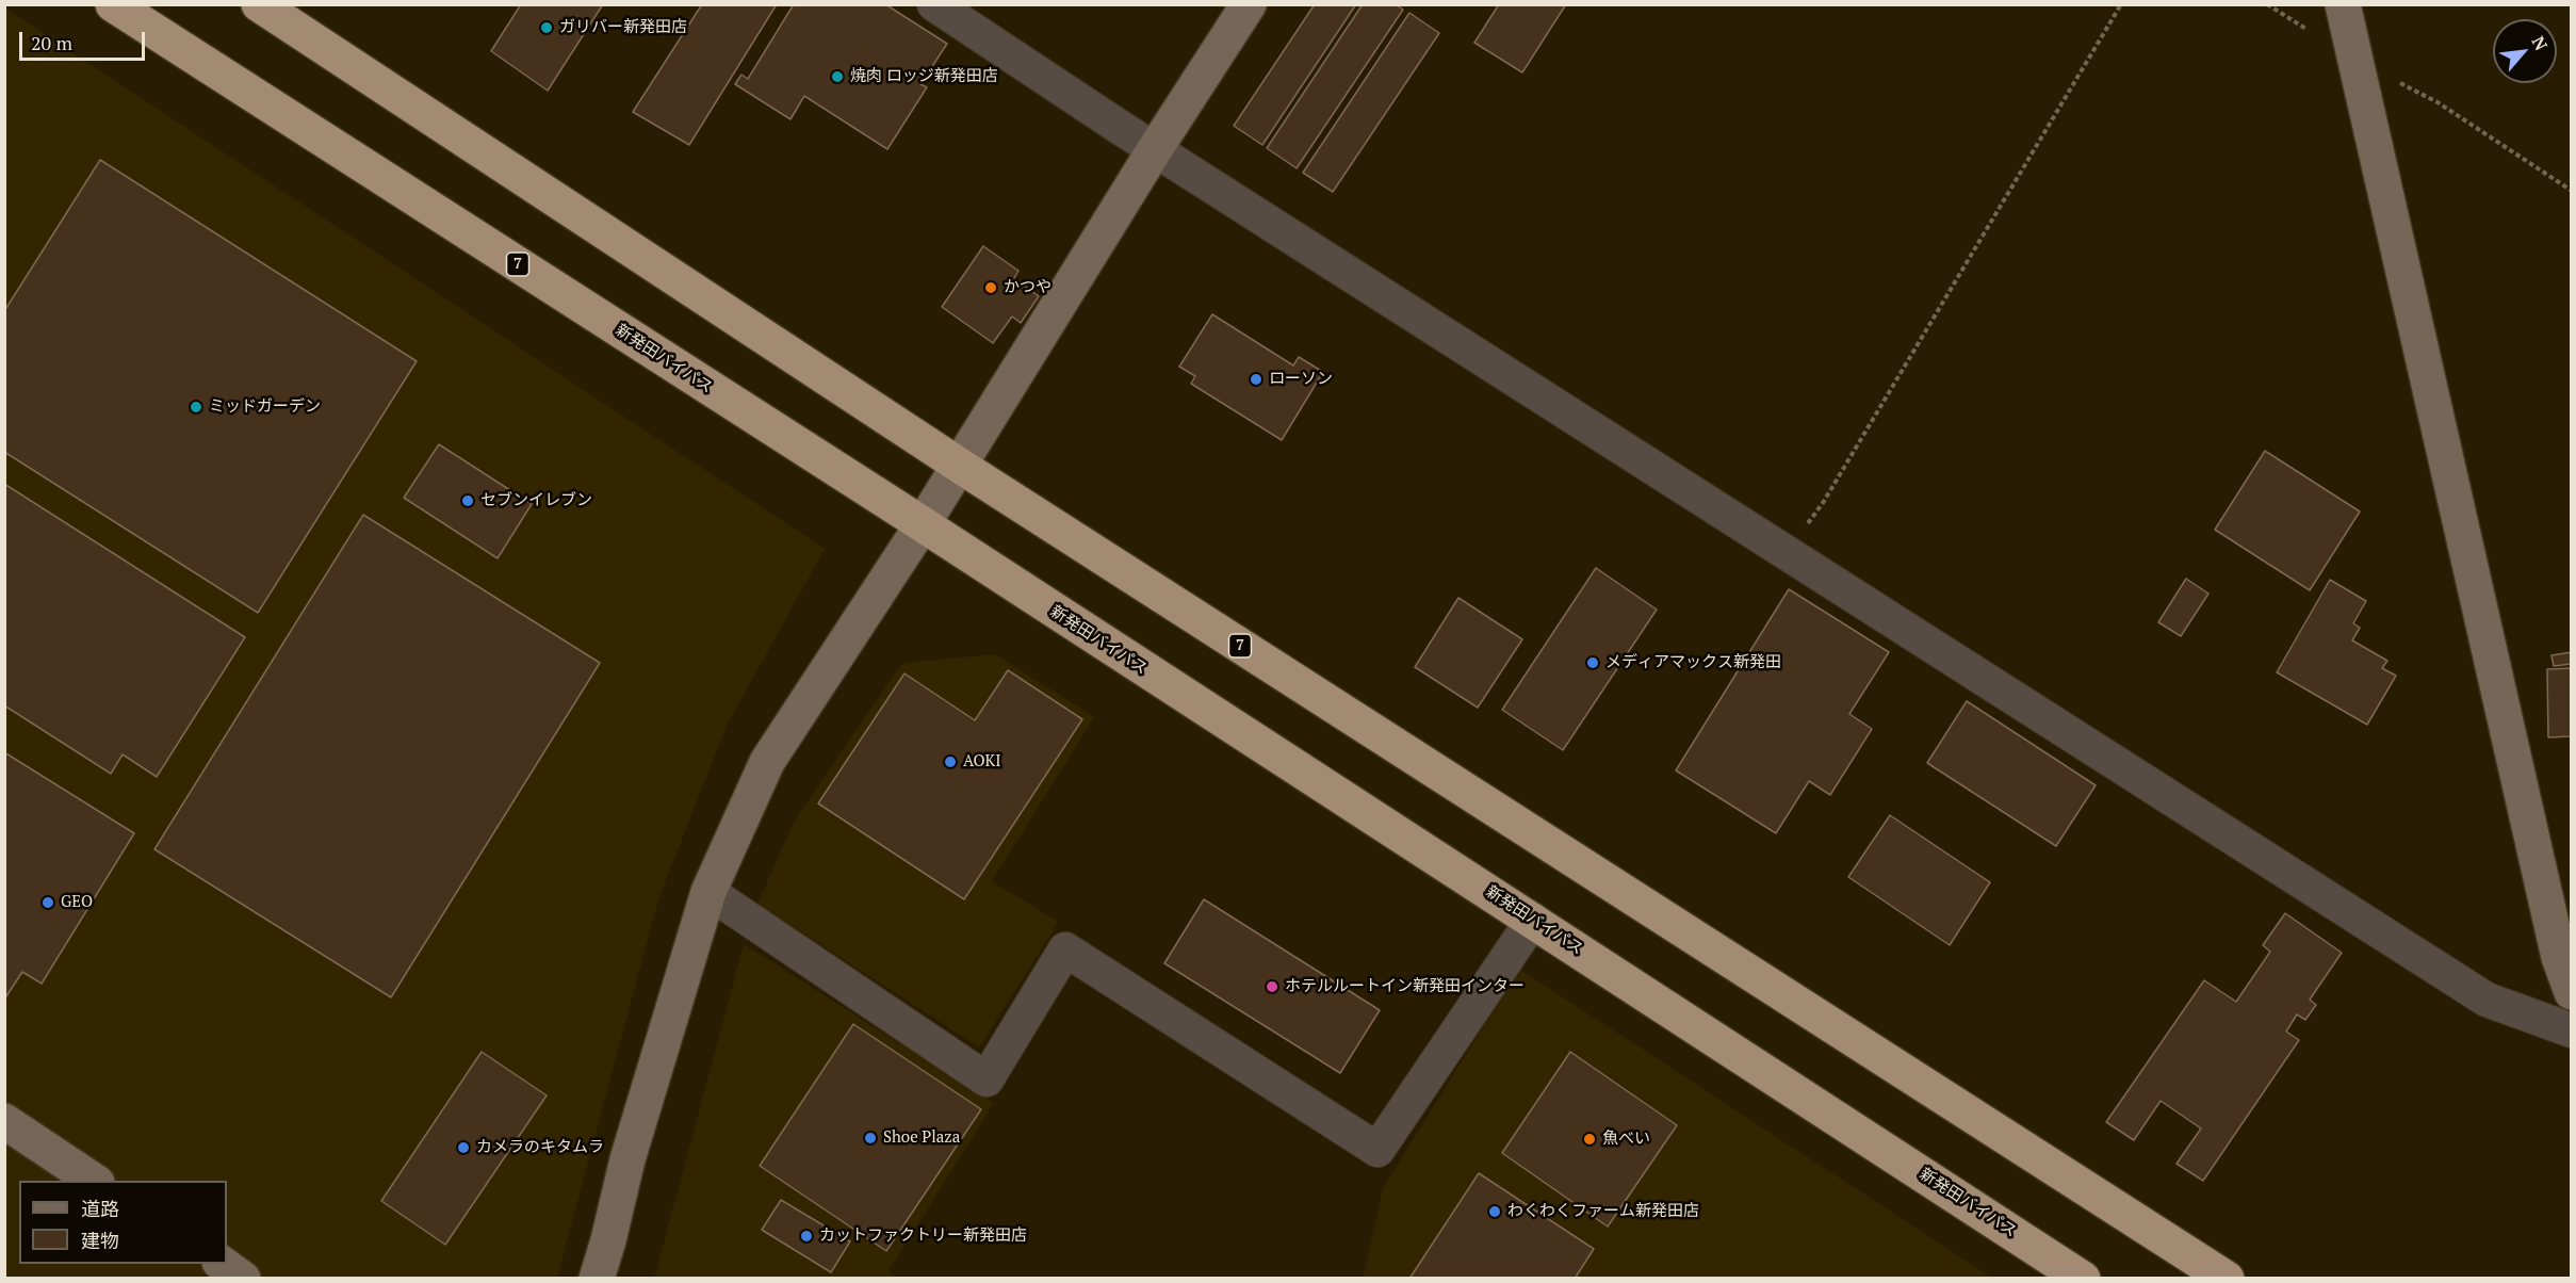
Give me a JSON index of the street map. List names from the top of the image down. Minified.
{"streets":{"highway":["7","新発田バイパス"]},"places":["ガリバー新発田店","焼肉 ロッジ新発田店","かつや","ローソン","ミッドガーデン","セブンイレブン","メディアマックス新発田","AOKI","GEO","ホテルルートイン新発田インター","Shoe Plaza","魚べい","カメラのキタムラ","わくわくファーム新発田店","カットファクトリー新発田店"],"legend":["道路","建物"],"scale_bar":"20 m","north":"top right"}
